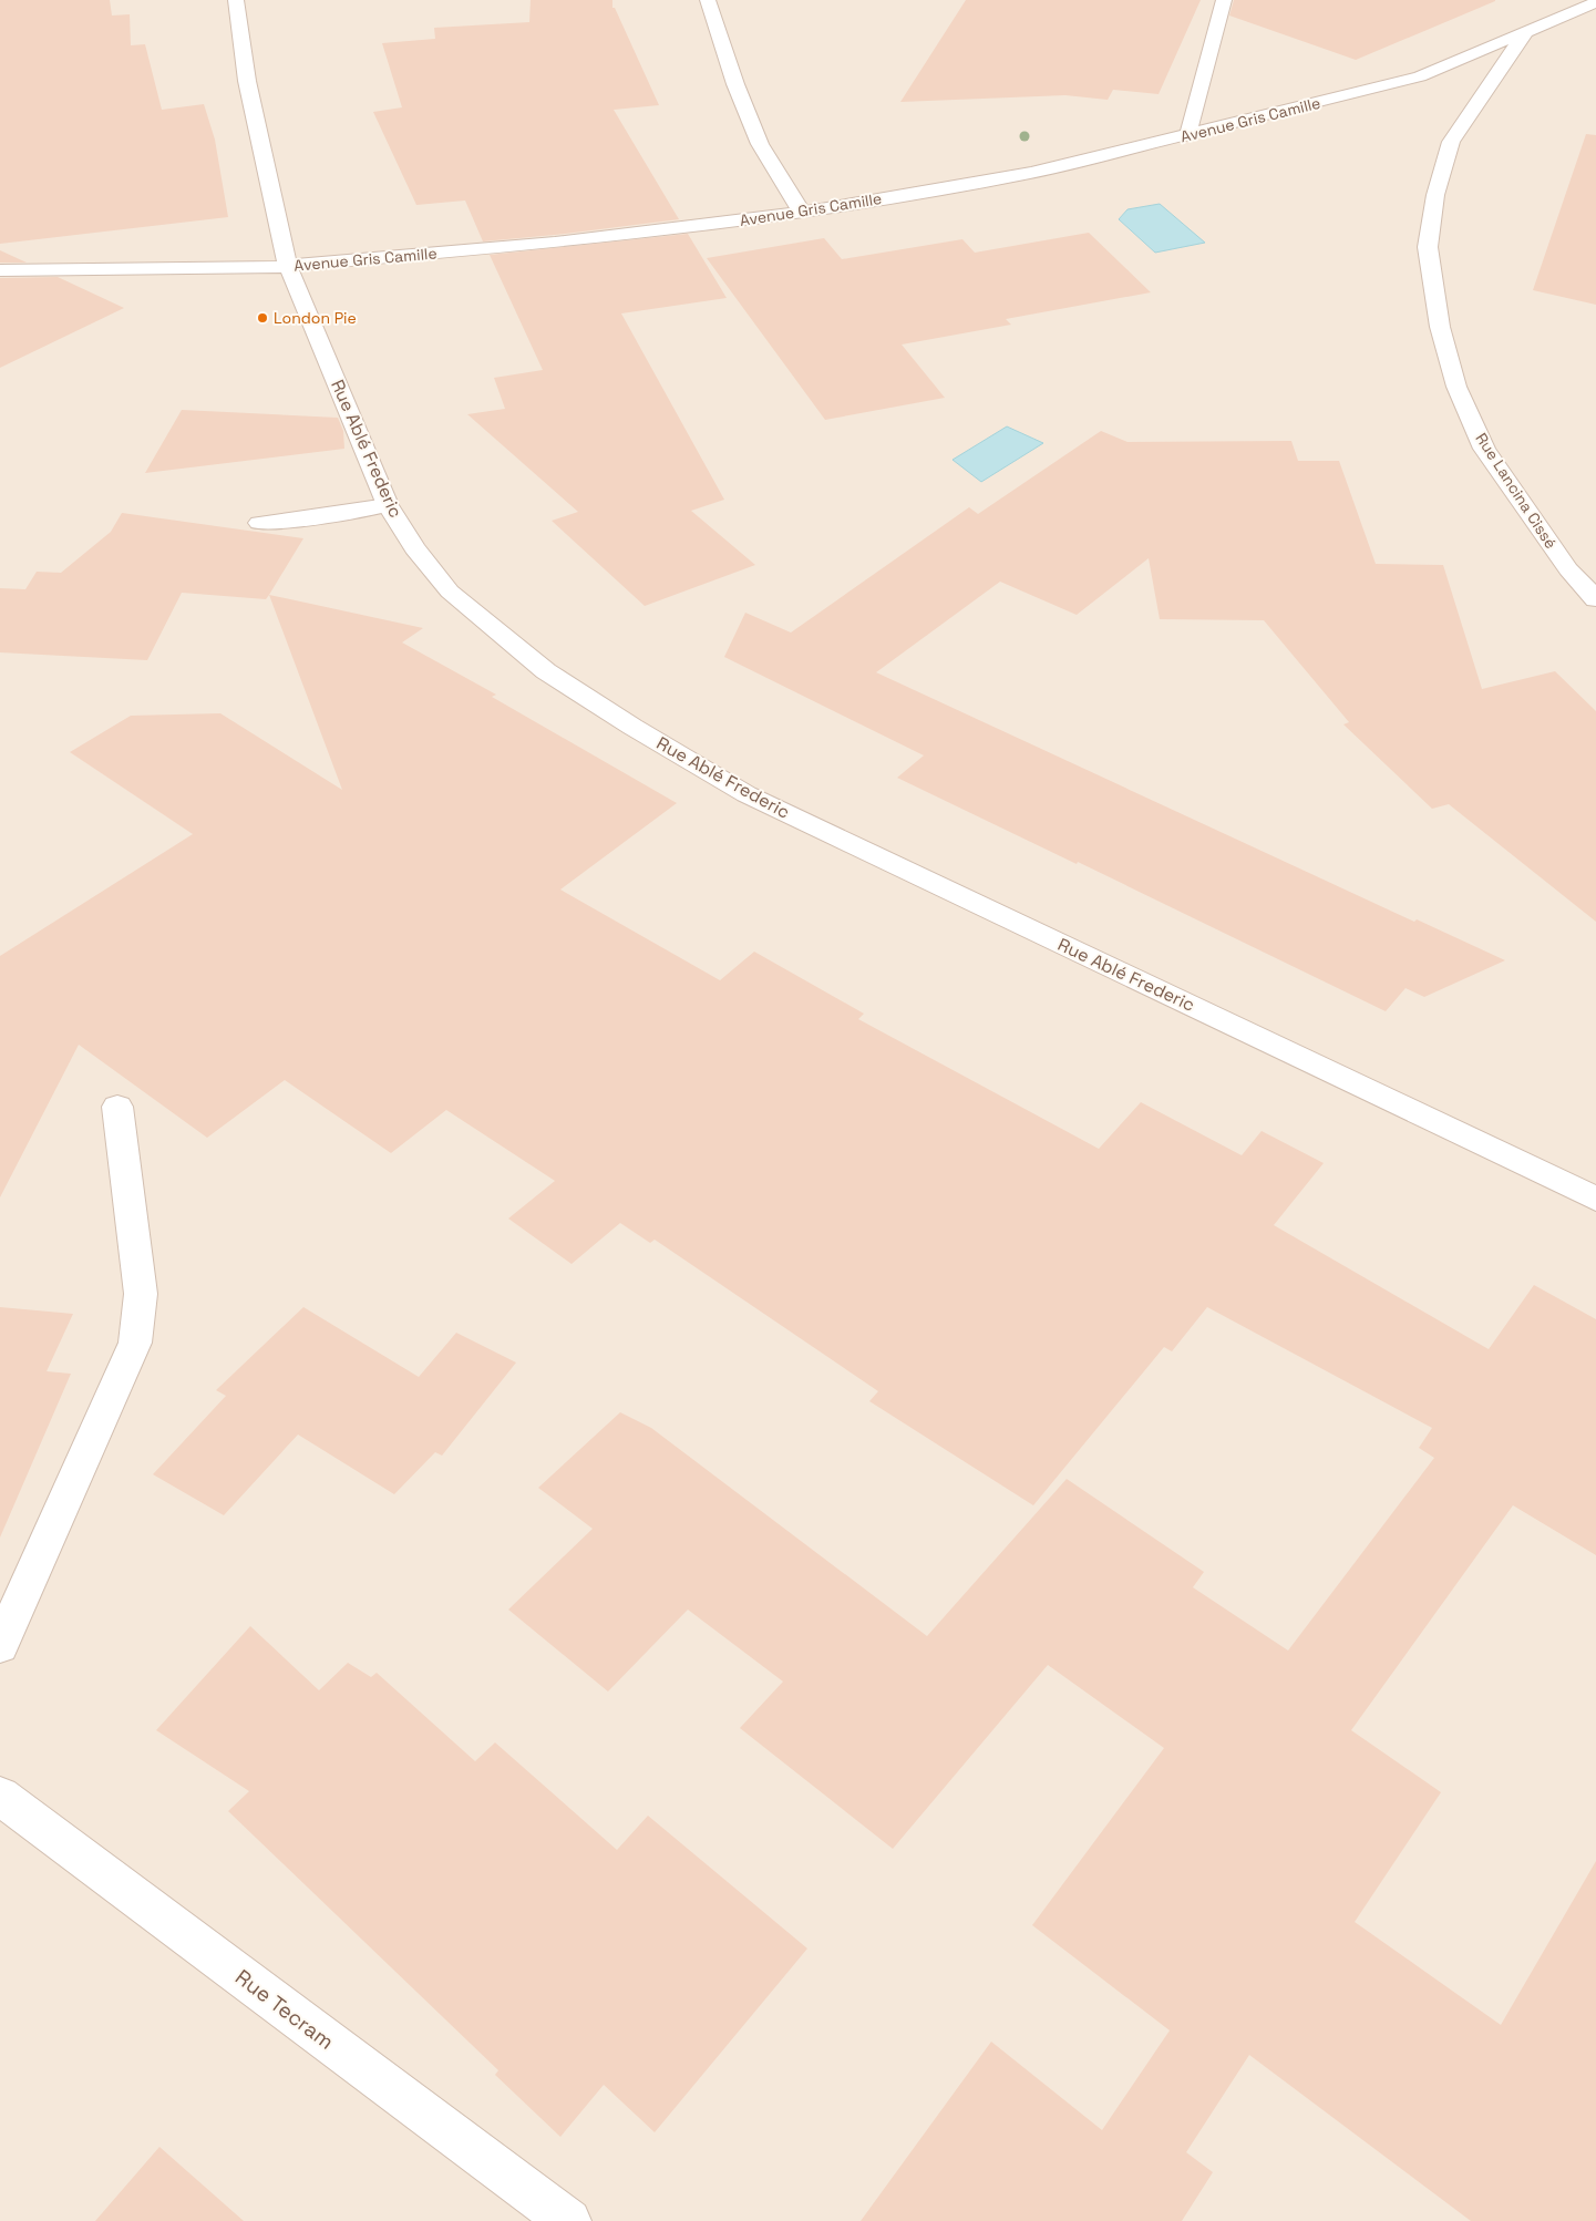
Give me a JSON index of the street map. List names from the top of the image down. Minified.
{"streets":{"street":["Avenue Gris Camille","Rue Ablé Frederic","Rue Lancina Cissé","Rue Tecram"]},"crossings":[["Avenue Gris Camille","Rue Ablé Frederic"],["Avenue Gris Camille","Rue Lancina Cissé"]],"places":["London Pie"]}
